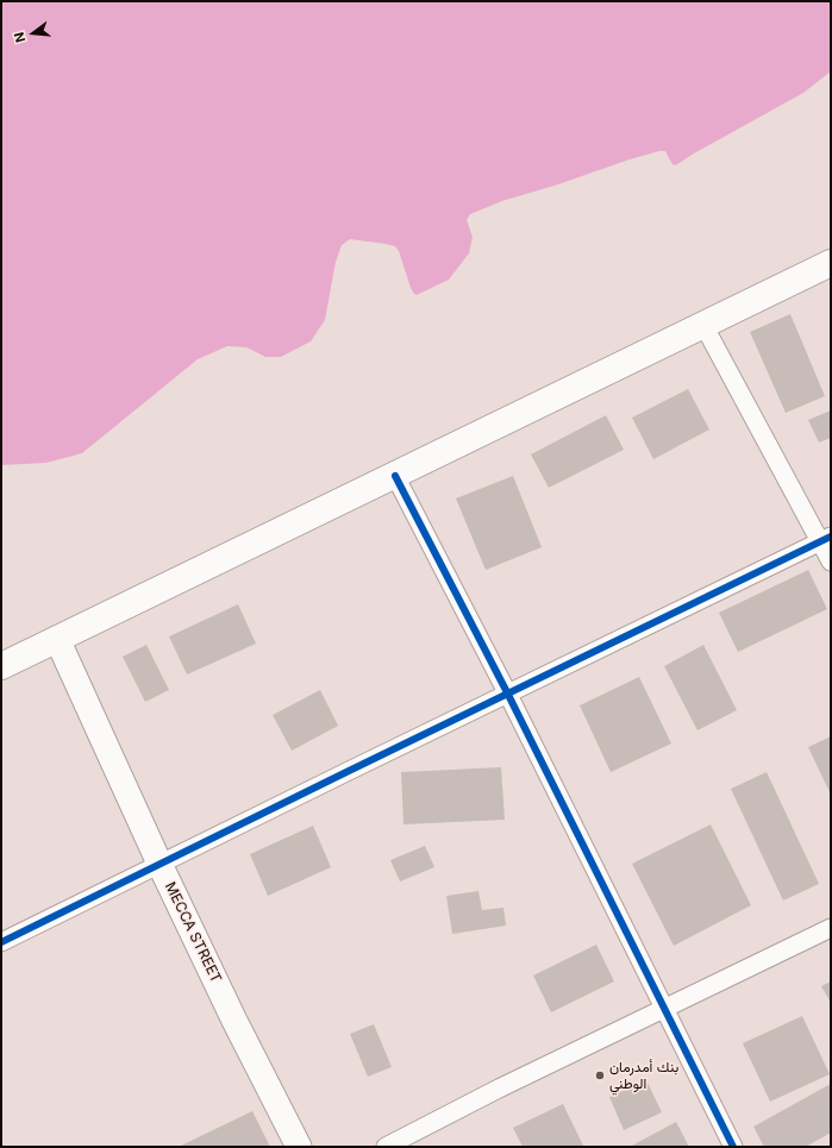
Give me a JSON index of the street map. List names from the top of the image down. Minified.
{"streets":{"main road":["MECCA STREET"]},"places":["بنك أمدرمان الوطني"],"north":"left"}
